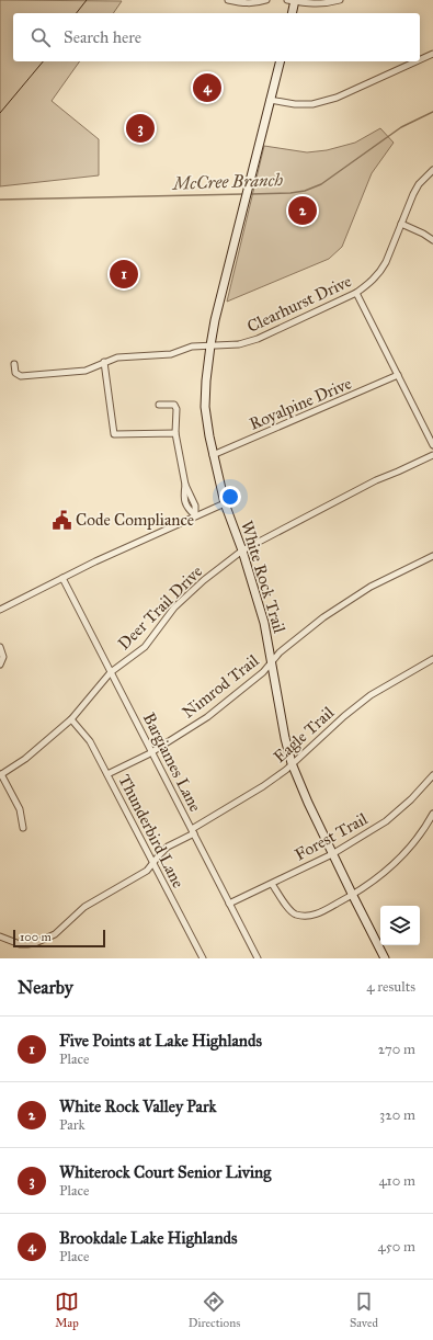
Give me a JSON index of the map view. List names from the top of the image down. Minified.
{"streets":{"street":["Clearhurst Drive","Royalpine Drive","White Rock Trail","Deer Trail Drive","Nimrod Trail","Eagle Trail","Bargiames Lane","Thunderbird Lane","Forest Trail"]},"crossings":[["Clearhurst Drive","White Rock Trail"],["Royalpine Drive","White Rock Trail"],["White Rock Trail","Deer Trail Drive"],["White Rock Trail","Nimrod Trail"],["White Rock Trail","Eagle Trail"],["White Rock Trail","Forest Trail"],["Deer Trail Drive","Bargiames Lane"],["Deer Trail Drive","Thunderbird Lane"],["Nimrod Trail","Bargiames Lane"],["Nimrod Trail","Thunderbird Lane"],["Eagle Trail","Bargiames Lane"],["Eagle Trail","Thunderbird Lane"],["Bargiames Lane","Forest Trail"]],"water":["McCree Branch"],"places":{"public building":["Code Compliance"]},"scale_bar":"100 m","page":{"search":"Search here","pins":["4","3","2","1"],"scale":"100 m","heading":["Nearby","4 results"],"list":[{"mark":"1","name":"Five Points at Lake Highlands","note":"Place","value":"270 m"},{"mark":"2","name":"White Rock Valley Park","note":"Park","value":"320 m"},{"mark":"3","name":"Whiterock Court Senior Living","note":"Place","value":"410 m"},{"mark":"4","name":"Brookdale Lake Highlands","note":"Place","value":"450 m"}],"nav":["Map","Directions","Saved"]}}
